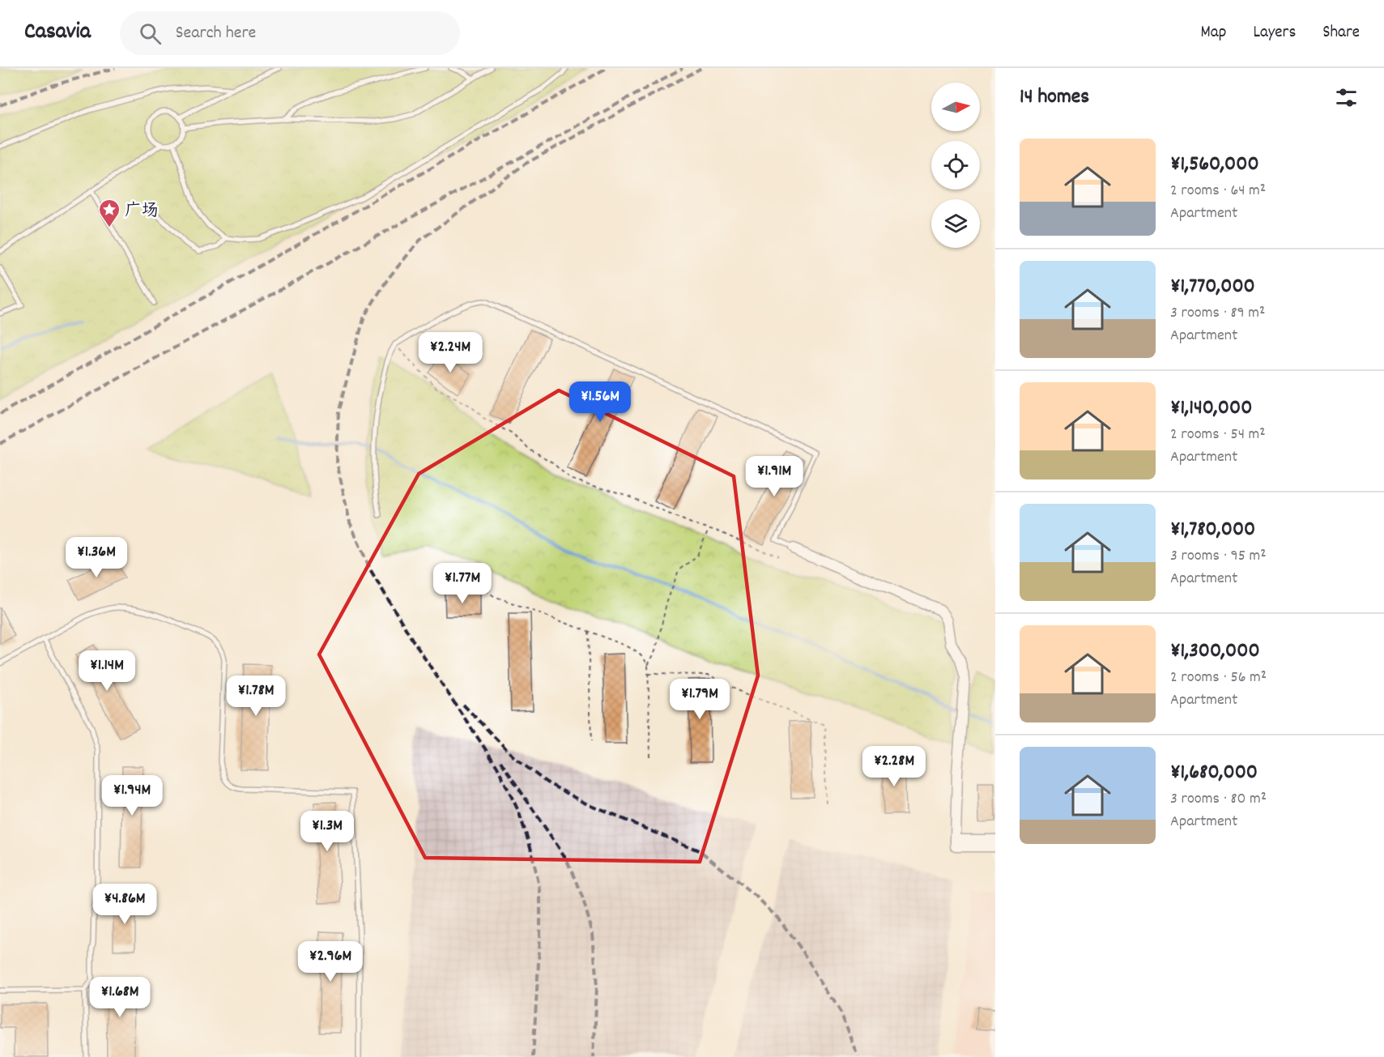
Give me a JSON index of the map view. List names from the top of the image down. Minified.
{"places":{"place":["广场"]},"north":"right","page":{"header":"Casavia","search":"Search here","nav":["Map","Layers","Share"],"heading":"14 homes","list":[{"name":"¥1,560,000","note":"2 rooms · 64 m² · Apartment"},{"name":"¥1,770,000","note":"3 rooms · 89 m² · Apartment"},{"name":"¥1,140,000","note":"2 rooms · 54 m² · Apartment"},{"name":"¥1,780,000","note":"3 rooms · 95 m² · Apartment"},{"name":"¥1,300,000","note":"2 rooms · 56 m² · Apartment"},{"name":"¥1,680,000","note":"3 rooms · 80 m² · Apartment"}],"price":["¥2.24M","¥1.56M","¥1.91M","¥1.36M","¥1.77M","¥1.14M","¥1.78M","¥1.79M","¥2.28M","¥1.94M","¥1.3M","¥4.86M","¥2.96M","¥1.68M"]}}
